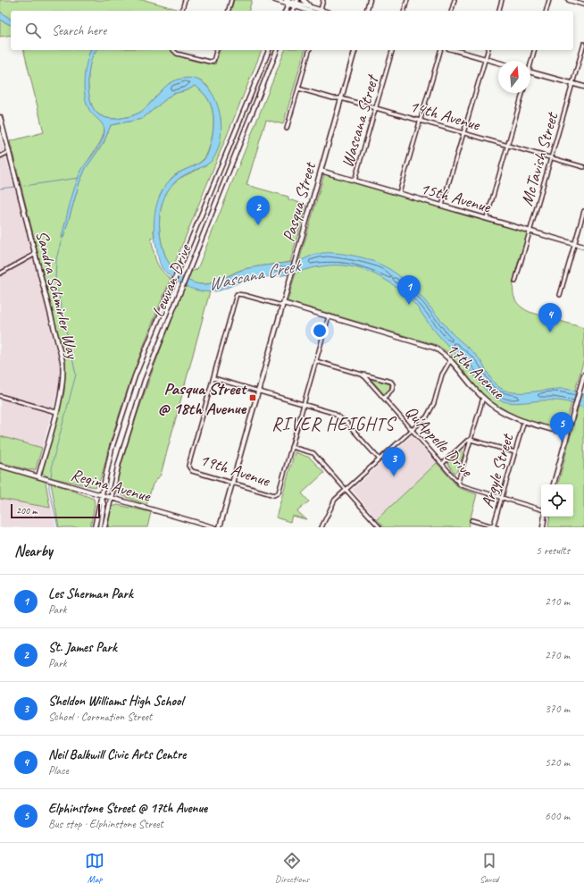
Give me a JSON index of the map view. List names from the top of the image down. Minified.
{"streets":{"street":["14th Avenue","Wascana Street","McTavish Street","15th Avenue","Pasqua Street","Lewvan Drive","Sandra Schmirler Way","17th Avenue","Qu'Appelle Drive","19th Avenue","Argyle Street","Regina Avenue"]},"crossings":[["14th Avenue","Wascana Street"],["14th Avenue","McTavish Street"],["14th Avenue","Pasqua Street"],["Wascana Street","15th Avenue"],["McTavish Street","15th Avenue"],["15th Avenue","Pasqua Street"],["Pasqua Street","17th Avenue"],["Pasqua Street","19th Avenue"],["Lewvan Drive","Regina Avenue"],["Sandra Schmirler Way","Regina Avenue"],["17th Avenue","19th Avenue"],["17th Avenue","Argyle Street"],["Qu'Appelle Drive","Argyle Street"]],"districts":["RIVER HEIGHTS"],"water":["Wascana Creek"],"places":{"transit":["Pasqua Street @ 18th Avenue"]},"scale_bar":"200 m","north":"top","page":{"search":"Search here","pins":["2","1","4","5","3"],"scale":"200 m","heading":["Nearby","5 results"],"list":[{"mark":"1","name":"Les Sherman Park","note":"Park","value":"210 m"},{"mark":"2","name":"St. James Park","note":"Park","value":"270 m"},{"mark":"3","name":"Sheldon Williams High School","note":"School · Coronation Street","value":"370 m"},{"mark":"4","name":"Neil Balkwill Civic Arts Centre","note":"Place","value":"520 m"},{"mark":"5","name":"Elphinstone Street @ 17th Avenue","note":"Bus stop · Elphinstone Street","value":"600 m"}],"nav":["Map","Directions","Saved"]}}
